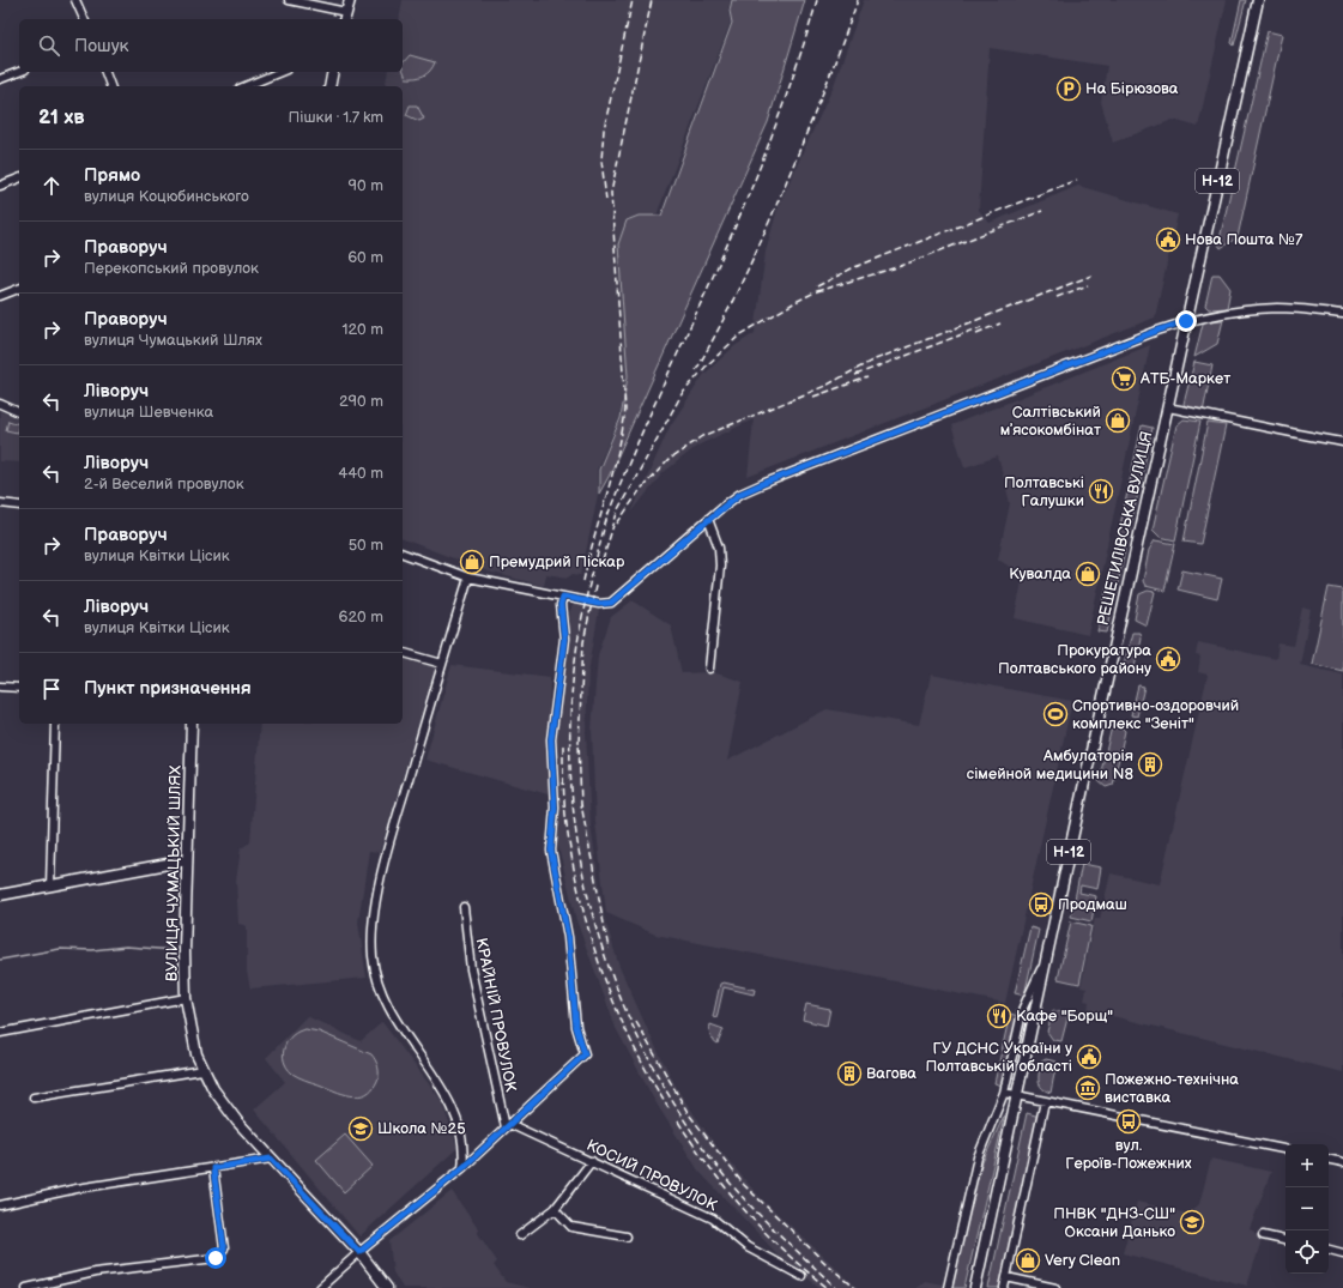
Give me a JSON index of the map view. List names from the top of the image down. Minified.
{"streets":{"main road":["Н-12","РЕШЕТИЛІВСЬКА ВУЛИЦЯ","ВУЛИЦЯ ЧУМАЦЬКИЙ ШЛЯХ"],"street":["КРАЙНІЙ ПРОВУЛОК","КОСИЙ ПРОВУЛОК"]},"crossings":[["КРАЙНІЙ ПРОВУЛОК","КОСИЙ ПРОВУЛОК"]],"places":{"parking":["На Бірюзова"],"public building":["Нова Пошта №7","Прокуратура Полтавського району","ГУ ДСНС України у Полтавській області"],"supermarket":["АТБ-Маркет"],"shop":["Салтівський мʼясокомбінат","Премудрий Піскар","Кувалда","Very Clean"],"restaurant":["Полтавські Галушки","Кафе \"Борщ\""],"sports":["Спортивно-оздоровчий комплекс \"Зеніт\""],"building":["Амбулаторія сімейной медицини N8","Вагова"],"bus stop":["Продмаш","вул. Героїв-Пожежних"],"museum":["Пожежно-технічна виставка"],"school or university":["Школа №25","ПНВК \"ДНЗ-СШ\" Оксани Данько"]},"page":{"search":"Пошук","heading":["21 хв","Пішки · 1.7 km"],"list":[["Прямо","вулиця Коцюбинського","90 m"],["Праворуч","Перекопський провулок","60 m"],["Праворуч","вулиця Чумацький Шлях","120 m"],["Ліворуч","вулиця Шевченка","290 m"],["Ліворуч","2-й Веселий провулок","440 m"],["Праворуч","вулиця Квітки Цісик","50 m"],["Ліворуч","вулиця Квітки Цісик","620 m"],"Пункт призначення"],"map_buttons":["+","−"]}}
